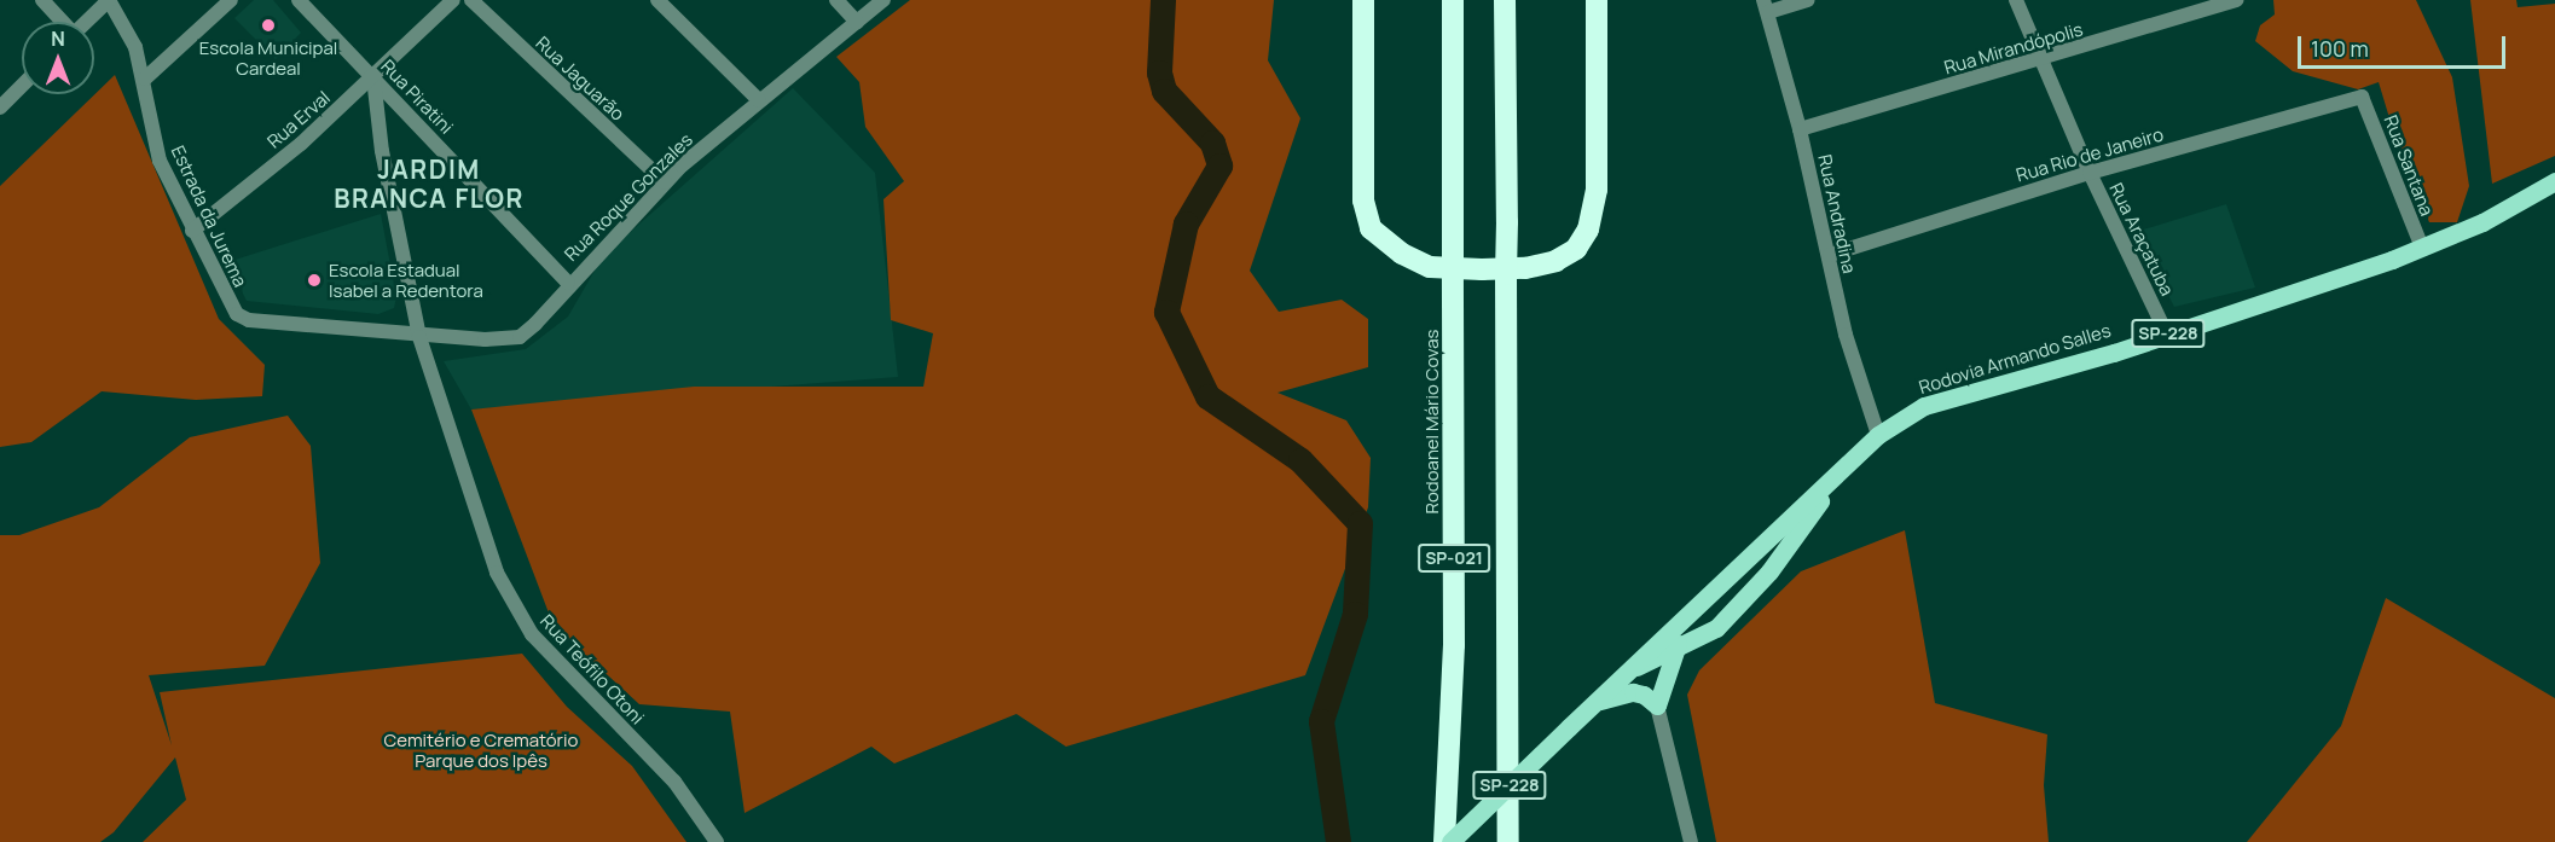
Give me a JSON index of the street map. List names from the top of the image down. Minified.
{"streets":{"highway":["Rodoanel Mário Covas","SP-021"],"main road":["SP-228","Rodovia Armando Salles"],"street":["Rua Mirandópolis","Rua Jaguarão","Rua Piratini","Rua Erval","Rua Rio de Janeiro","Rua Santana","Rua Roque Gonzales","Rua Andradina","Estrada da Jurema","Rua Araçatuba","Rua Teófilo Otoni"]},"crossings":[["Rua Mirandópolis","Rua Andradina"],["Rua Mirandópolis","Rua Araçatuba"],["Rua Jaguarão","Rua Roque Gonzales"],["Rua Piratini","Rua Erval"],["Rua Piratini","Rua Roque Gonzales"],["Rua Piratini","Rua Teófilo Otoni"],["Rua Erval","Estrada da Jurema"],["Rua Erval","Rua Teófilo Otoni"],["Rua Rio de Janeiro","Rua Santana"],["Rua Rio de Janeiro","Rua Andradina"],["Rua Rio de Janeiro","Rua Araçatuba"],["Rua Santana","Rodovia Armando Salles"],["Rua Roque Gonzales","Estrada da Jurema"],["Rua Roque Gonzales","Rua Teófilo Otoni"],["Rua Andradina","Rodovia Armando Salles"],["Estrada da Jurema","Rua Teófilo Otoni"],["Rua Araçatuba","Rodovia Armando Salles"]],"districts":["JARDIM BRANCA FLOR"],"parks":["Cemitério e Crematório Parque dos Ipês"],"places":["Escola Municipal Cardeal","Escola Estadual Isabel a Redentora"],"scale_bar":"100 m","north":"top"}
